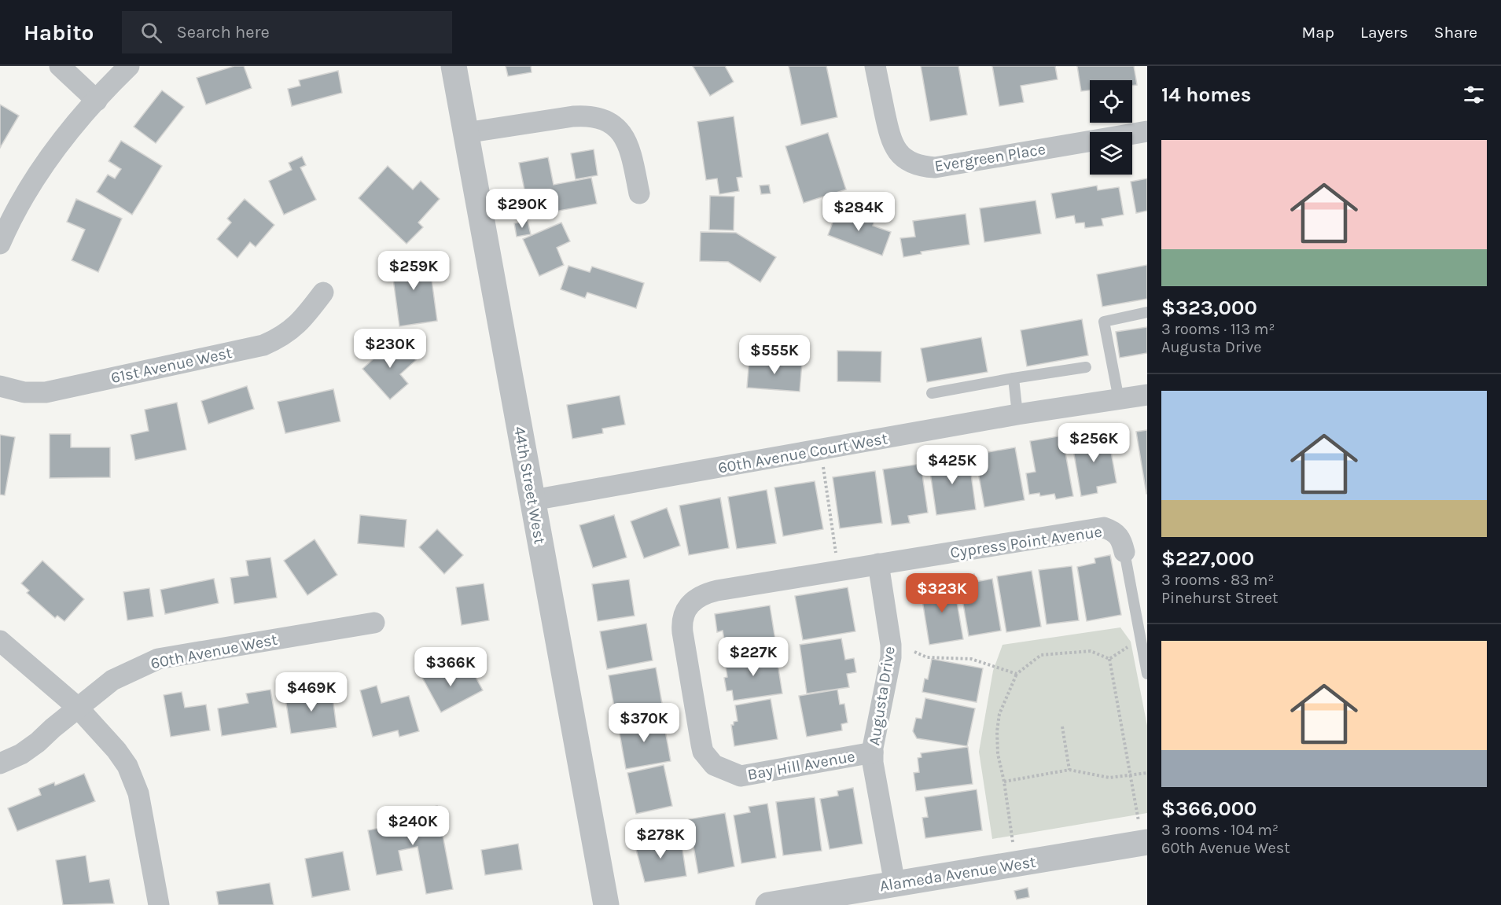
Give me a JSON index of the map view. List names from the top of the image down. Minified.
{"streets":{"street":["Evergreen Place","61st Avenue West","60th Avenue Court West","44th Street West","Cypress Point Avenue","60th Avenue West","Augusta Drive","Bay Hill Avenue","Alameda Avenue West"]},"crossings":[["60th Avenue Court West","44th Street West"],["Cypress Point Avenue","Augusta Drive"],["Cypress Point Avenue","Bay Hill Avenue"],["Augusta Drive","Bay Hill Avenue"],["Augusta Drive","Alameda Avenue West"]],"page":{"header":"Habito","search":"Search here","nav":["Map","Layers","Share"],"heading":"14 homes","list":[{"name":"$323,000","note":"3 rooms · 113 m² · Augusta Drive"},{"name":"$227,000","note":"3 rooms · 83 m² · Pinehurst Street"},{"name":"$366,000","note":"3 rooms · 104 m² · 60th Avenue West"}],"price":["$290K","$284K","$259K","$230K","$555K","$256K","$425K","$323K","$227K","$366K","$469K","$370K","$240K","$278K"]}}
